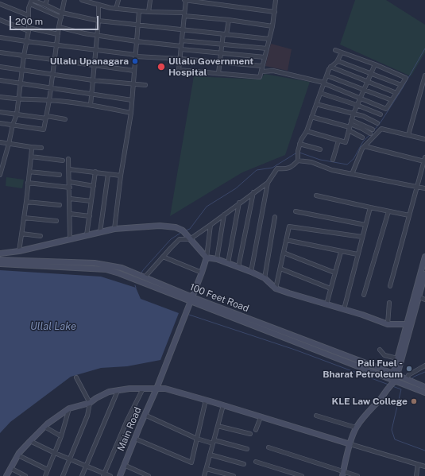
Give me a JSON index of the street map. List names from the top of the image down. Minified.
{"streets":{"street":["100 Feet Road","Main Road"]},"crossings":[["100 Feet Road","Main Road"]],"water":["Ullal Lake"],"places":["Ullalu Upanagara","Ullalu Government Hospital","Pali Fuel - Bharat Petroleum","KLE Law College"],"scale_bar":"200 m"}
